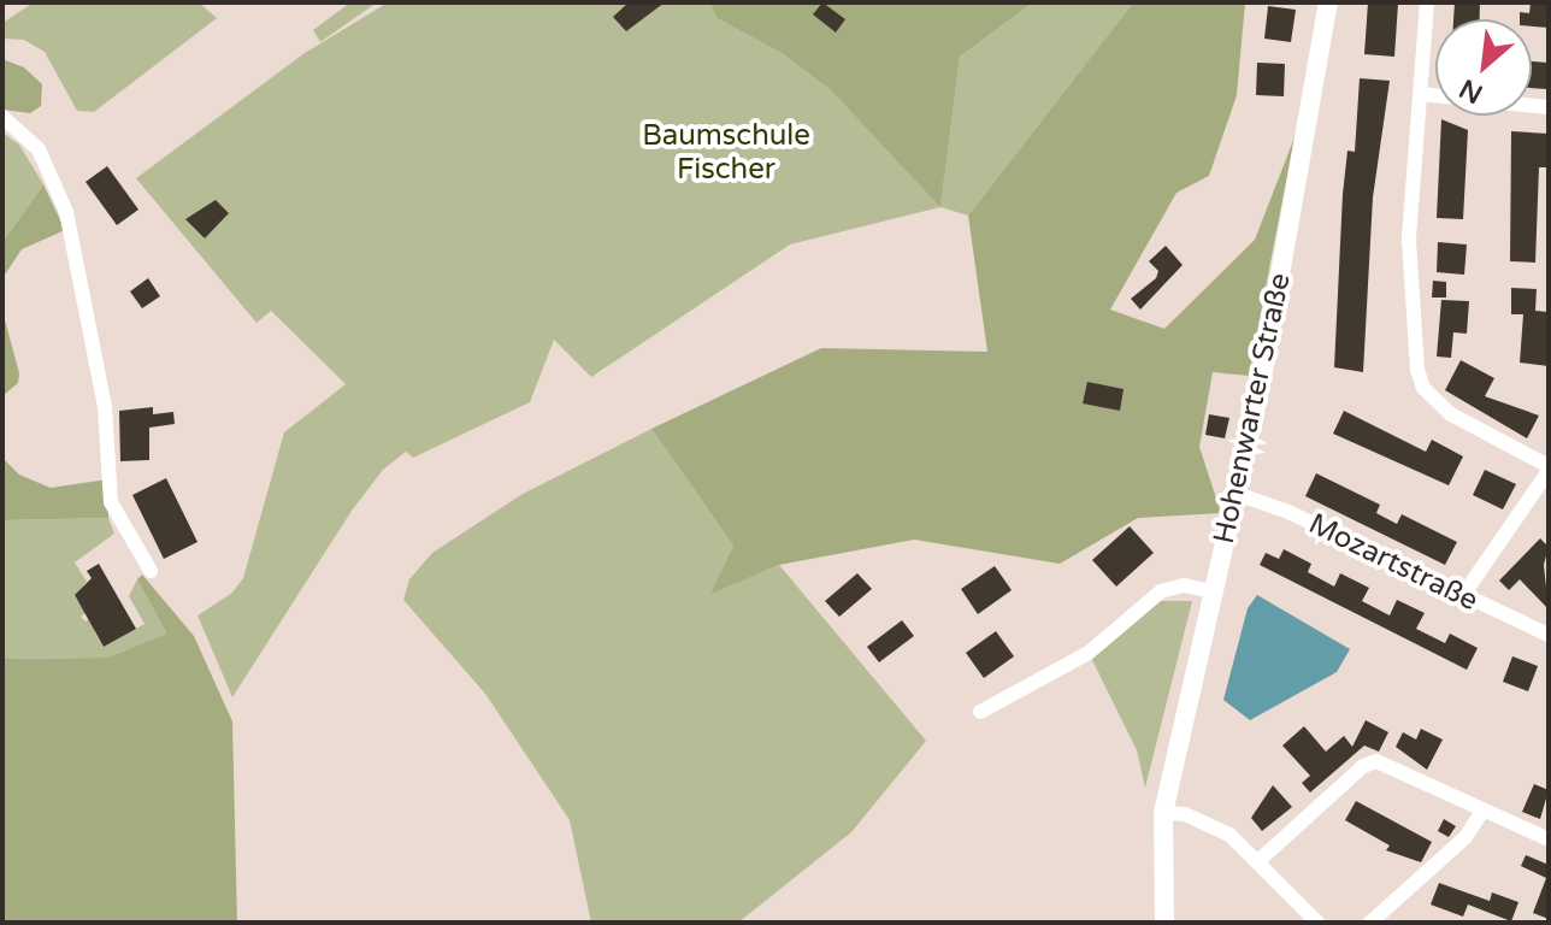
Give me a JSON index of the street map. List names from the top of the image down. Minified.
{"streets":{"street":["Hohenwarter Straße","Mozartstraße"]},"crossings":[["Hohenwarter Straße","Mozartstraße"]],"parks":["Baumschule Fischer"],"north":"bottom left"}
